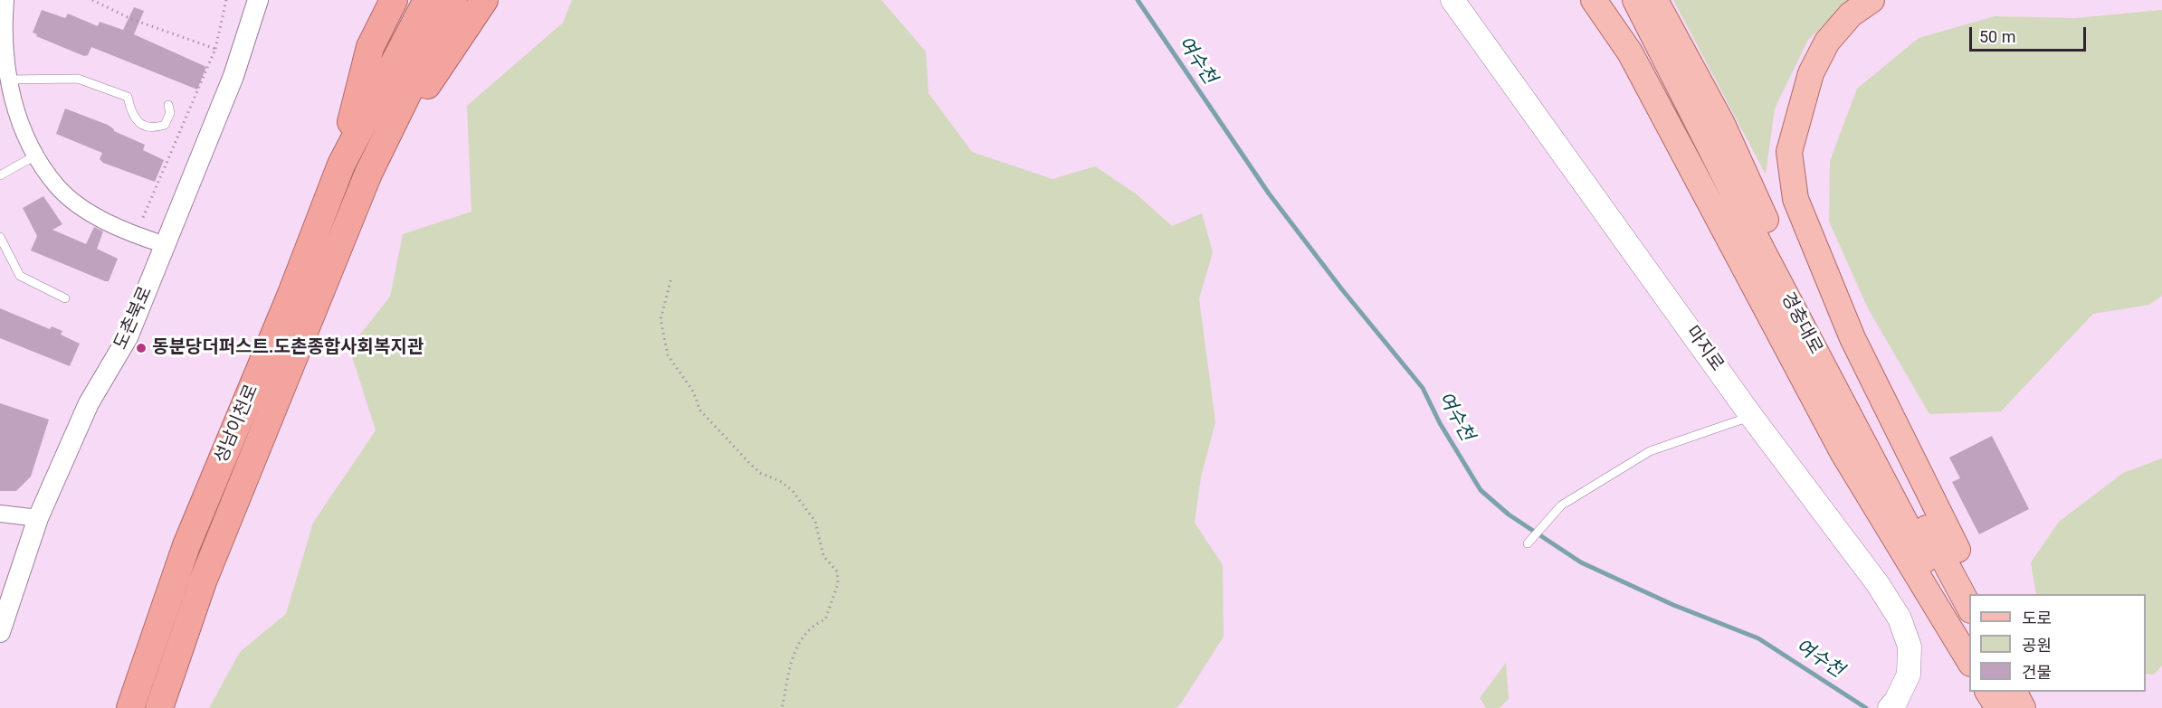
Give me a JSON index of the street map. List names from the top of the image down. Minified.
{"streets":{"highway":["성남이천로"],"main road":["경충대로","마지로"],"street":["도촌북로"]},"water":["여수천"],"places":["동분당더퍼스트.도촌종합사회복지관"],"legend":["도로","공원","건물"],"scale_bar":"50 m"}
